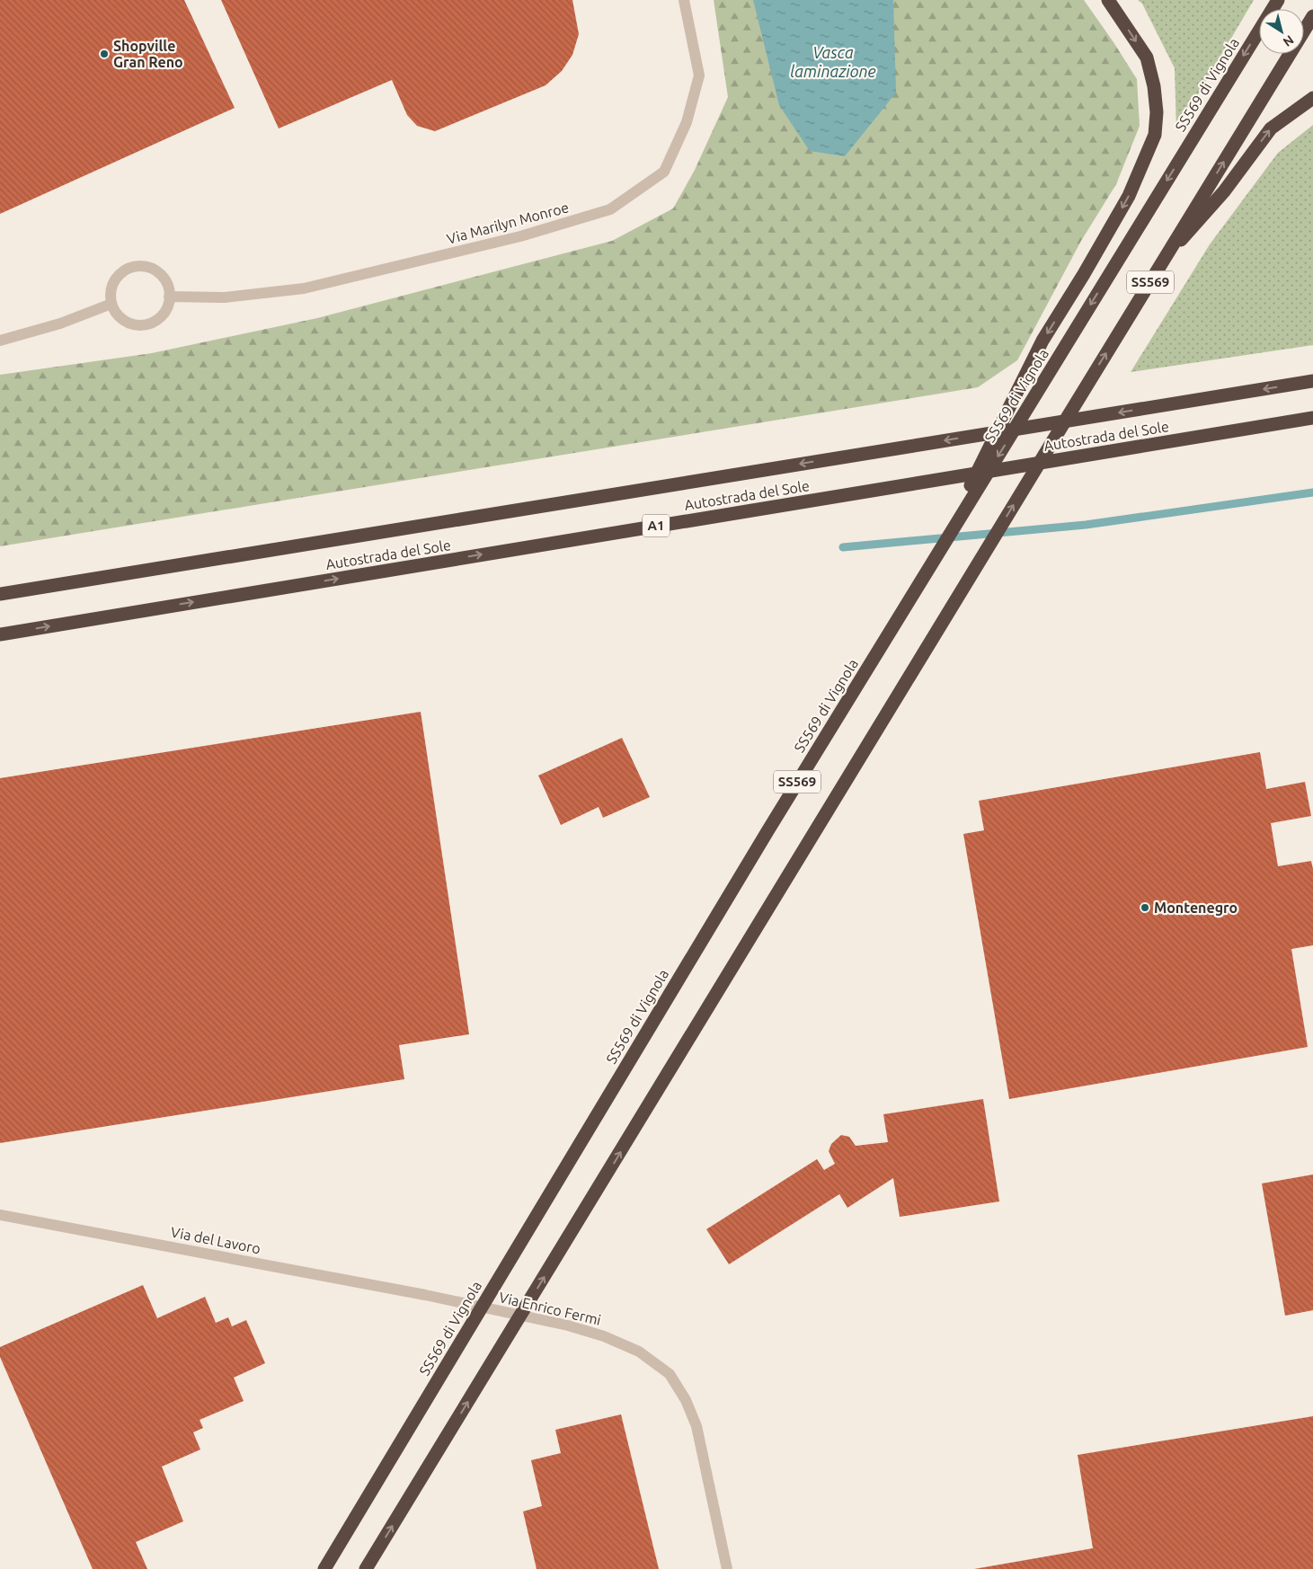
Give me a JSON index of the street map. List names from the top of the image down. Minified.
{"streets":{"highway":["SS569 di Vignola","SS569","Autostrada del Sole","A1"],"street":["Via Marilyn Monroe","Via del Lavoro","Via Enrico Fermi"]},"crossings":[["Via del Lavoro","Via Enrico Fermi"]],"water":["Vasca laminazione"],"places":["Shopville Gran Reno","Montenegro"],"north":"bottom right"}
